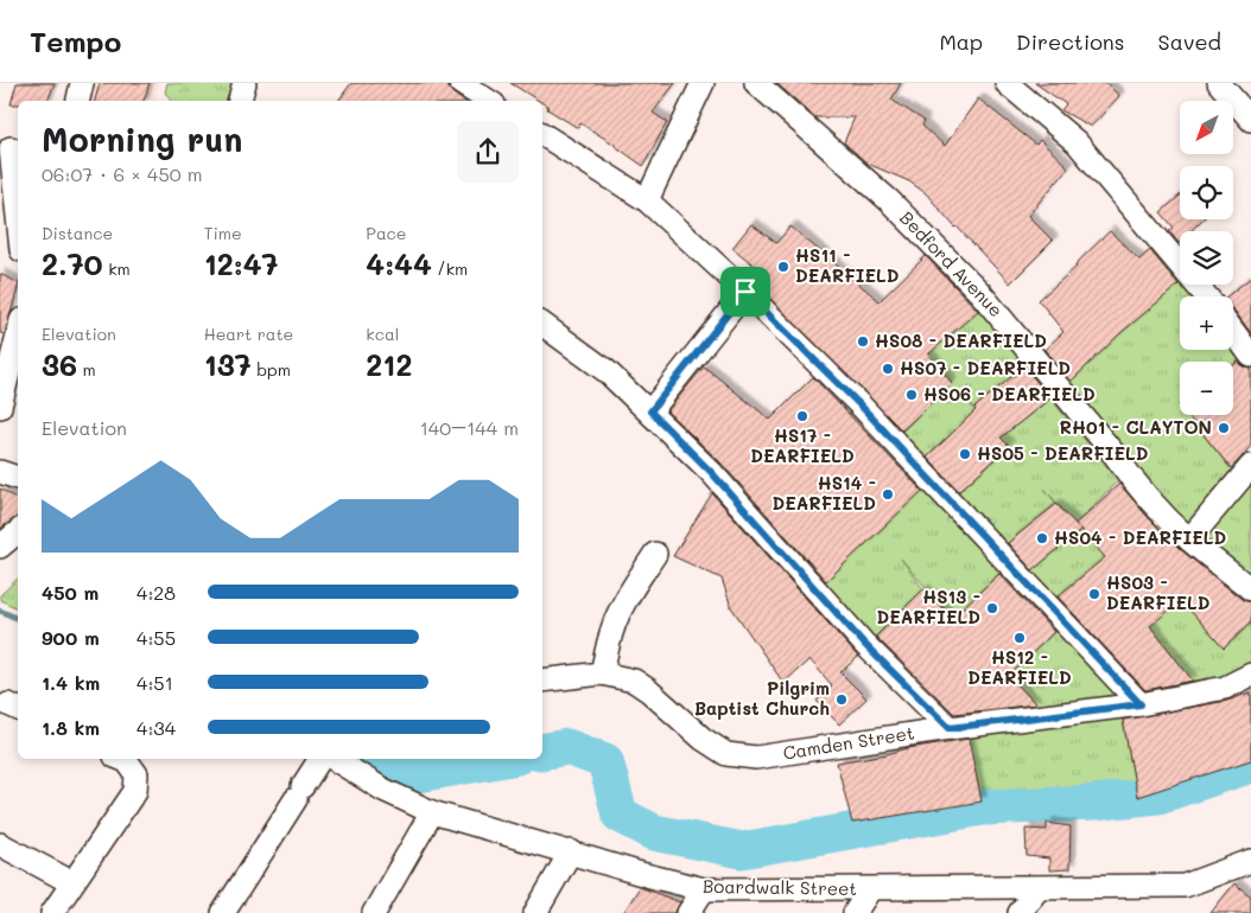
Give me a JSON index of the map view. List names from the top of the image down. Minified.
{"streets":{"street":["Bedford Avenue","Camden Street","Boardwalk Street"]},"places":["HS11 - DEARFIELD","HS08 - DEARFIELD","HS07 - DEARFIELD","HS06 - DEARFIELD","HS17 - DEARFIELD","RH01 - CLAYTON","HS05 - DEARFIELD","HS14 - DEARFIELD","HS04 - DEARFIELD","HS03 - DEARFIELD","HS13 - DEARFIELD","HS12 - DEARFIELD","Pilgrim Baptist Church"],"north":"bottom left","page":{"header":"Tempo","nav":["Map","Directions","Saved"],"map_buttons":["+","−"],"heading":["Morning run","06:07 · 6 × 450 m"],"stats":[["Distance","2.70 km"],["Time","12:47"],["Pace","4:44 /km"],["Elevation","36 m"],["Heart rate","137 bpm"],["kcal","212"]],"chart":["Elevation","140–144 m"],"list":[{"name":"450 m","note":"4:28"},{"name":"900 m","note":"4:55"},{"name":"1.4 km","note":"4:51"},{"name":"1.8 km","note":"4:34"}]}}
